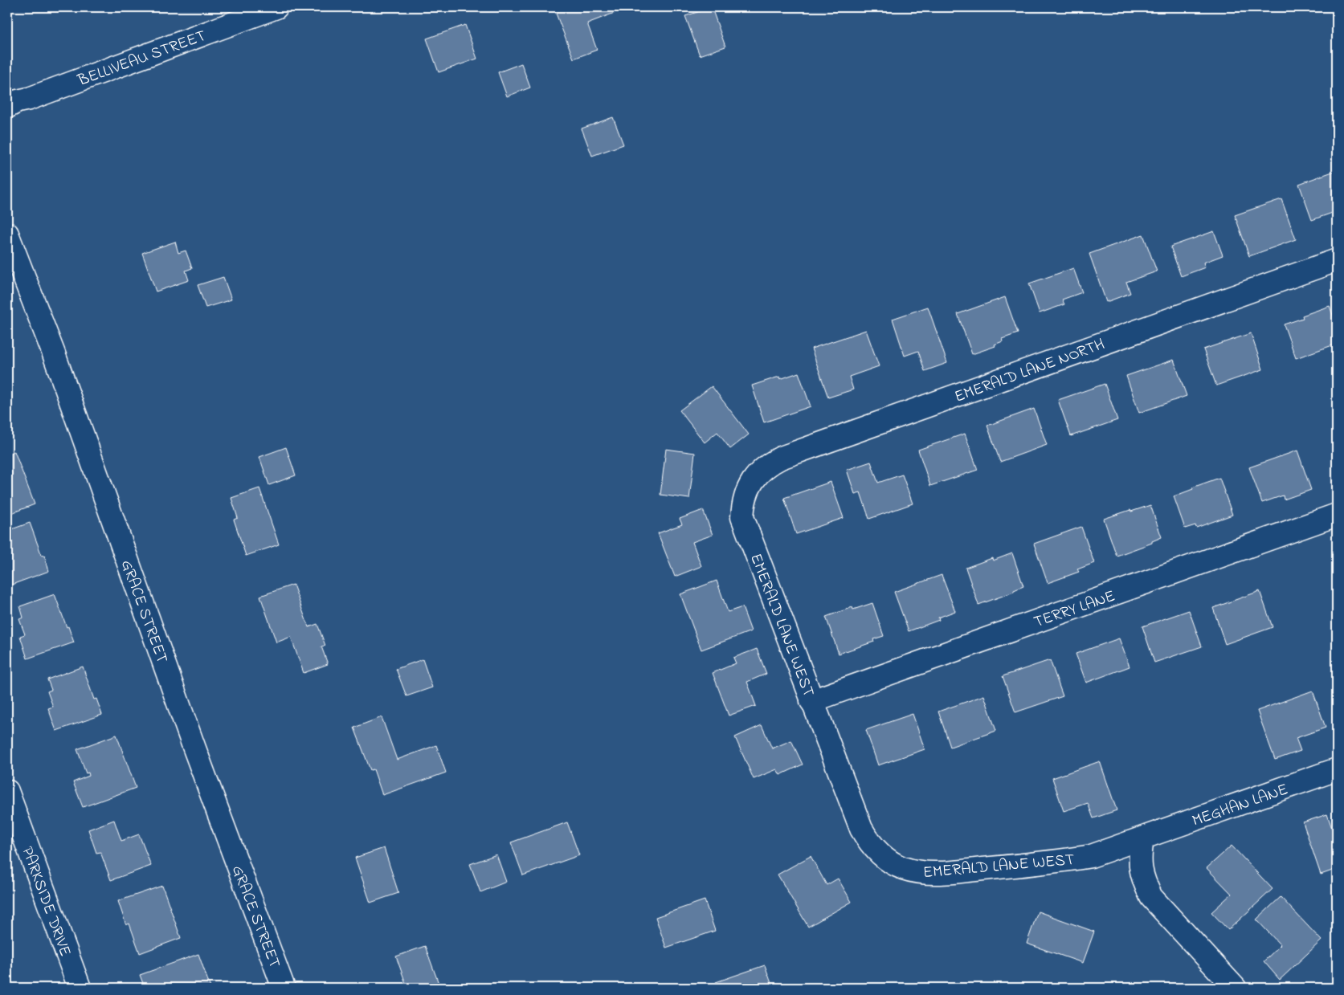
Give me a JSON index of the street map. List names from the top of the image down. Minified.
{"streets":{"street":["BELLIVEAU STREET","EMERALD LANE NORTH","TERRY LANE","GRACE STREET","EMERALD LANE WEST","MEGHAN LANE","PARKSIDE DRIVE"]},"crossings":[["EMERALD LANE NORTH","EMERALD LANE WEST"],["TERRY LANE","EMERALD LANE WEST"],["EMERALD LANE WEST","MEGHAN LANE"]]}
